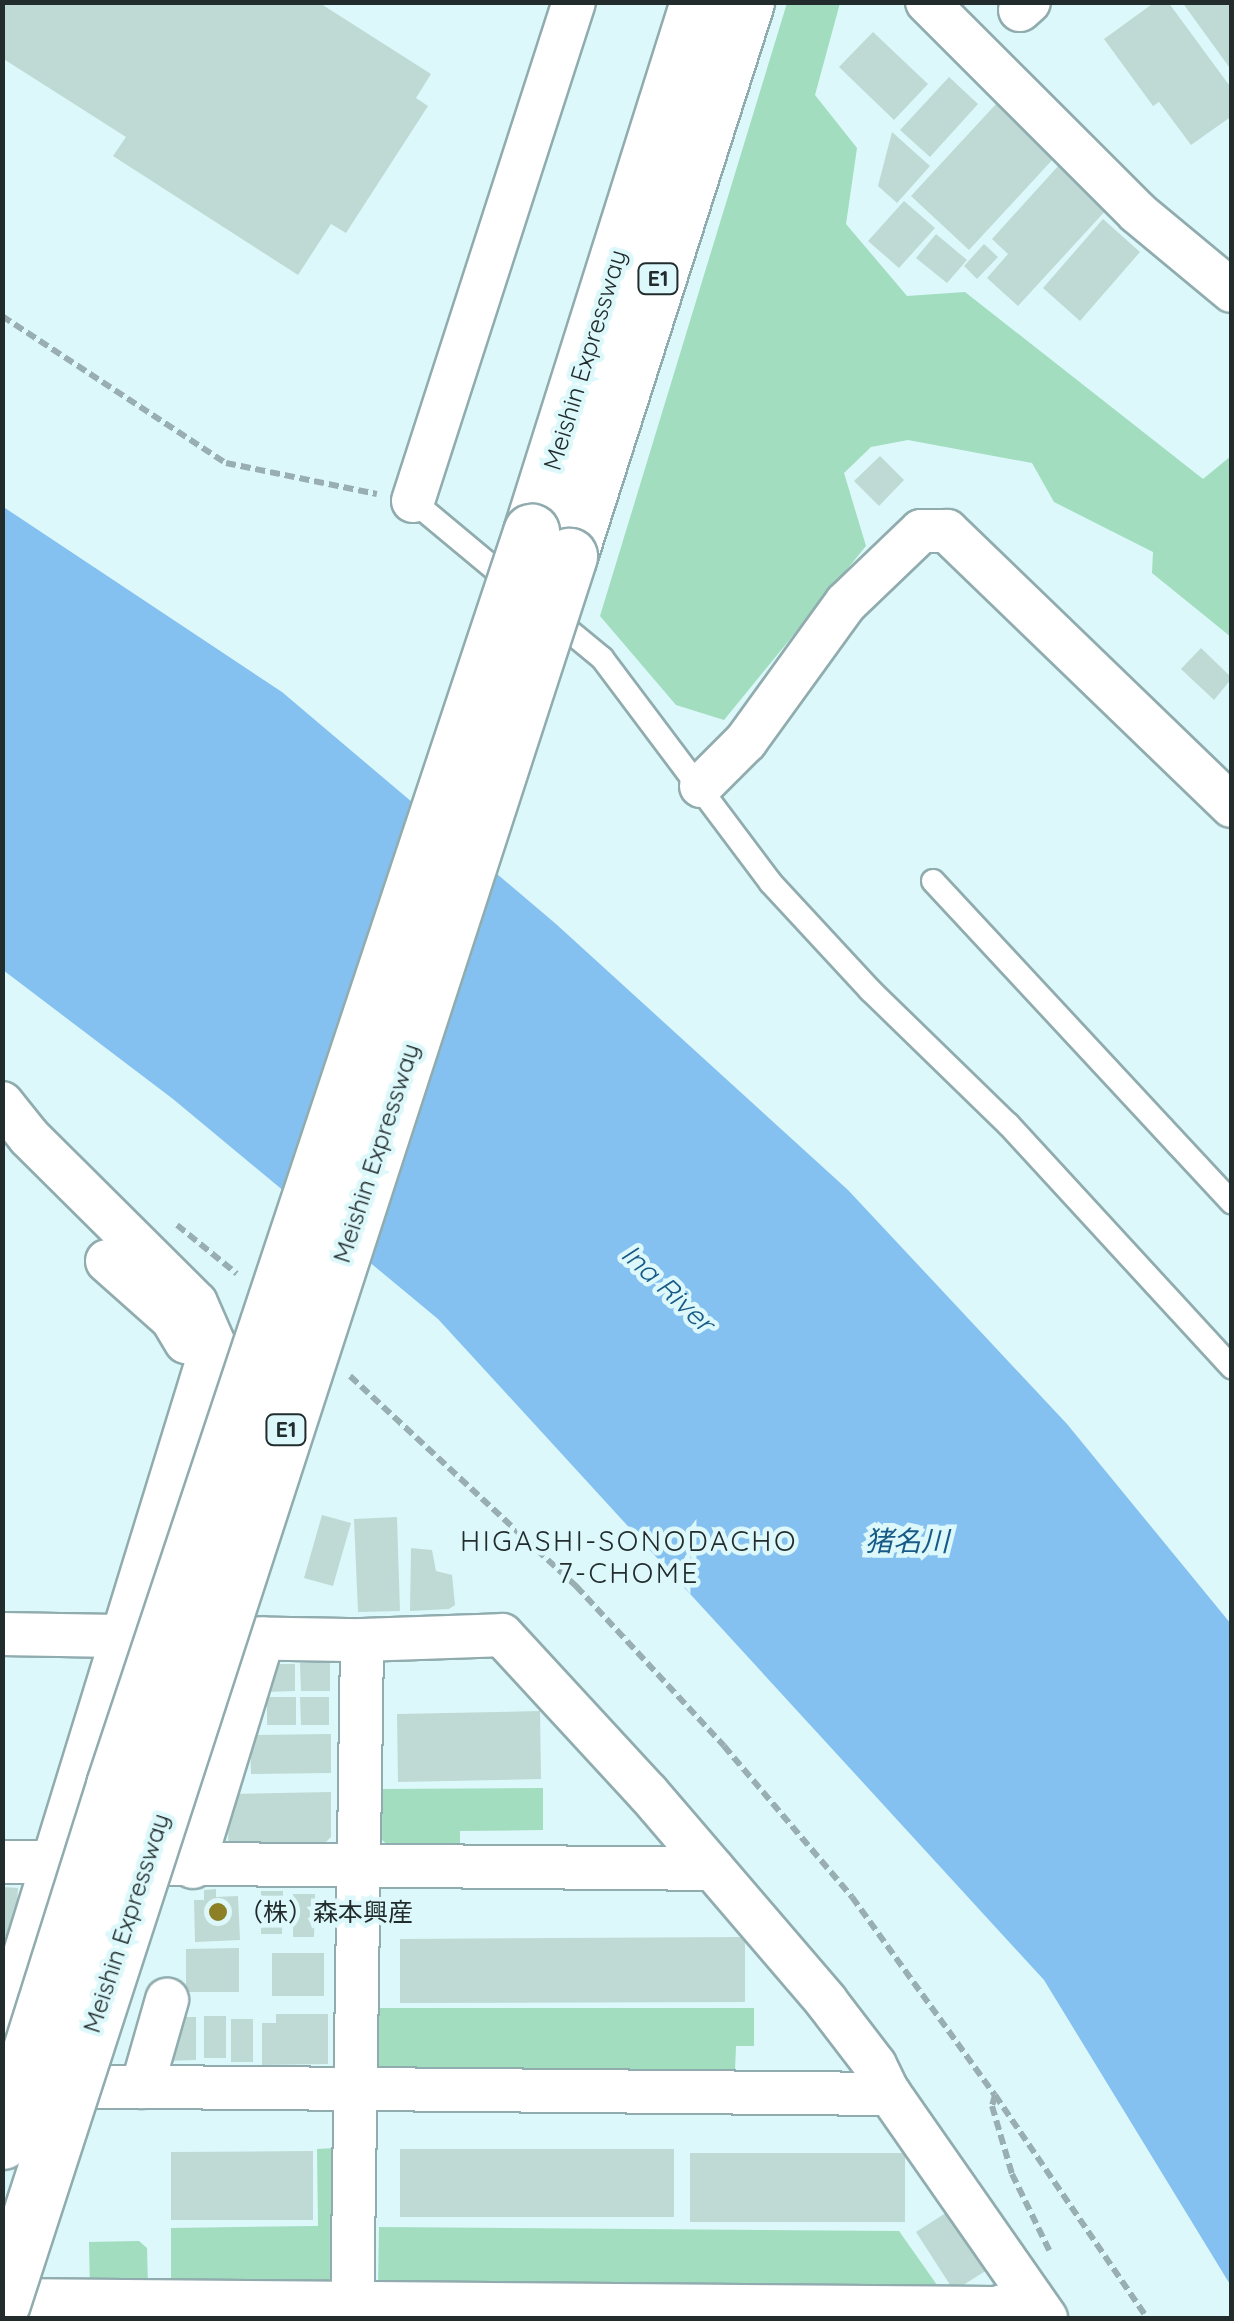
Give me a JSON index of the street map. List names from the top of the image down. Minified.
{"streets":{"highway":["E1","Meishin Expressway"]},"districts":["HIGASHI-SONODACHO 7-CHOME"],"water":["Ina River","猪名川"],"places":["（株）森本興産"]}
